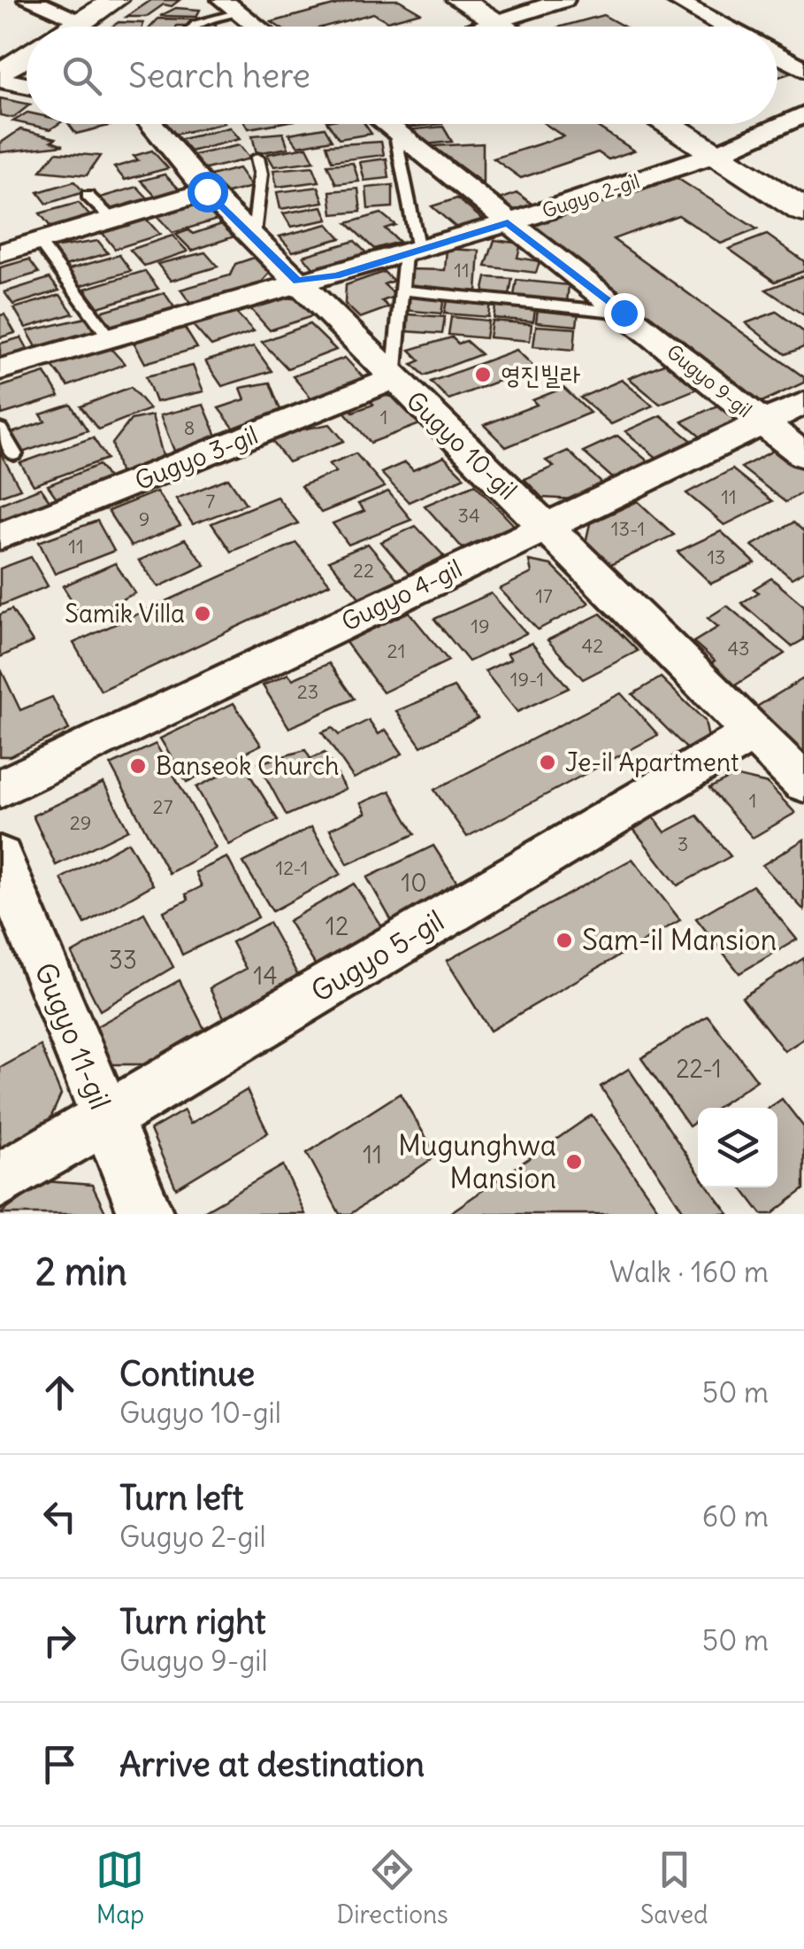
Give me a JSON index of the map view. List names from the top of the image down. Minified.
{"streets":{"street":["Gugyo 2-gil","Gugyo 9-gil","Gugyo 10-gil","Gugyo 3-gil","Gugyo 4-gil","Gugyo 5-gil","Gugyo 11-gil"]},"crossings":[["Gugyo 2-gil","Gugyo 9-gil"],["Gugyo 2-gil","Gugyo 10-gil"],["Gugyo 9-gil","Gugyo 4-gil"],["Gugyo 10-gil","Gugyo 3-gil"],["Gugyo 10-gil","Gugyo 4-gil"],["Gugyo 10-gil","Gugyo 5-gil"],["Gugyo 5-gil","Gugyo 11-gil"]],"places":["영진빌라","Samik Villa","Je-il Apartment","Banseok Church","Sam-il Mansion","Mugunghwa Mansion"],"house_numbers":["11","1","8","11","7","34","9","13-1","11","13","22","17","19","42","43","21","19-1","23","1","27","29","3","12-1","10","12","33","14","22-1","11"],"page":{"search":"Search here","heading":["2 min","Walk · 160 m"],"list":[["Continue","Gugyo 10-gil","50 m"],["Turn left","Gugyo 2-gil","60 m"],["Turn right","Gugyo 9-gil","50 m"],"Arrive at destination"],"nav":["Map","Directions","Saved"]}}
